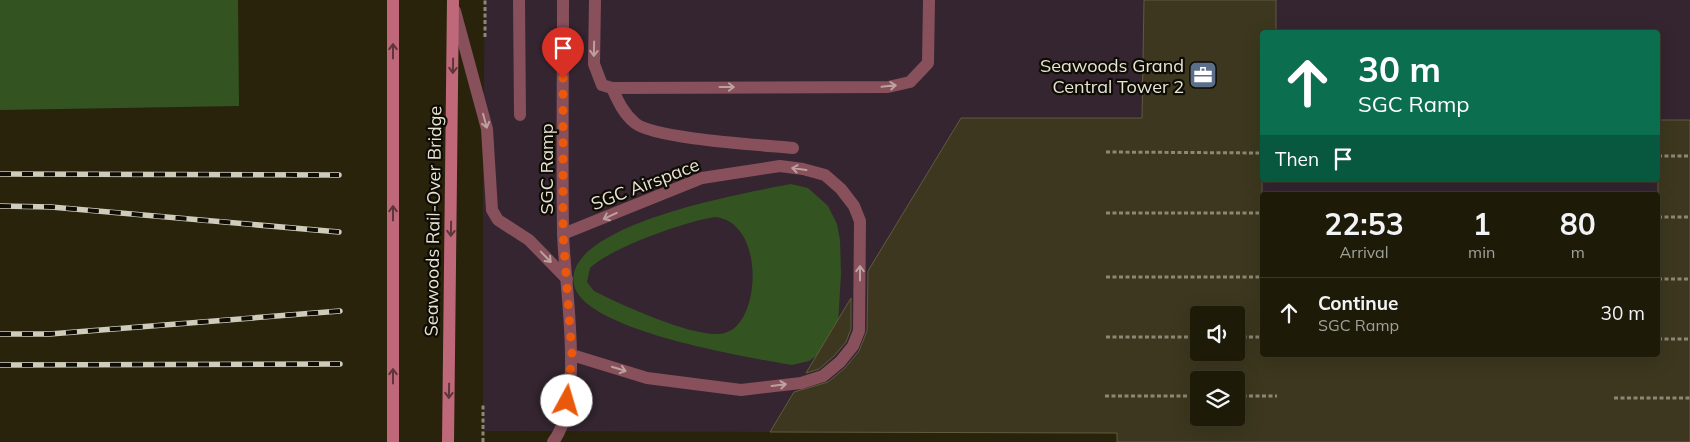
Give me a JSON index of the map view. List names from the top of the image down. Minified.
{"streets":{"main road":["Seawoods Rail-Over Bridge"],"lane":["SGC Ramp","SGC Airspace"]},"crossings":[["SGC Ramp","SGC Airspace"]],"places":{"office":["Seawoods Grand Central Tower 2"]},"page":{"turn":["30 m","SGC Ramp"],"then":"Then","eta":["22:53","Arrival","1","min","80","m"],"list":[{"name":"Continue","note":"SGC Ramp","value":"30 m"}]}}
